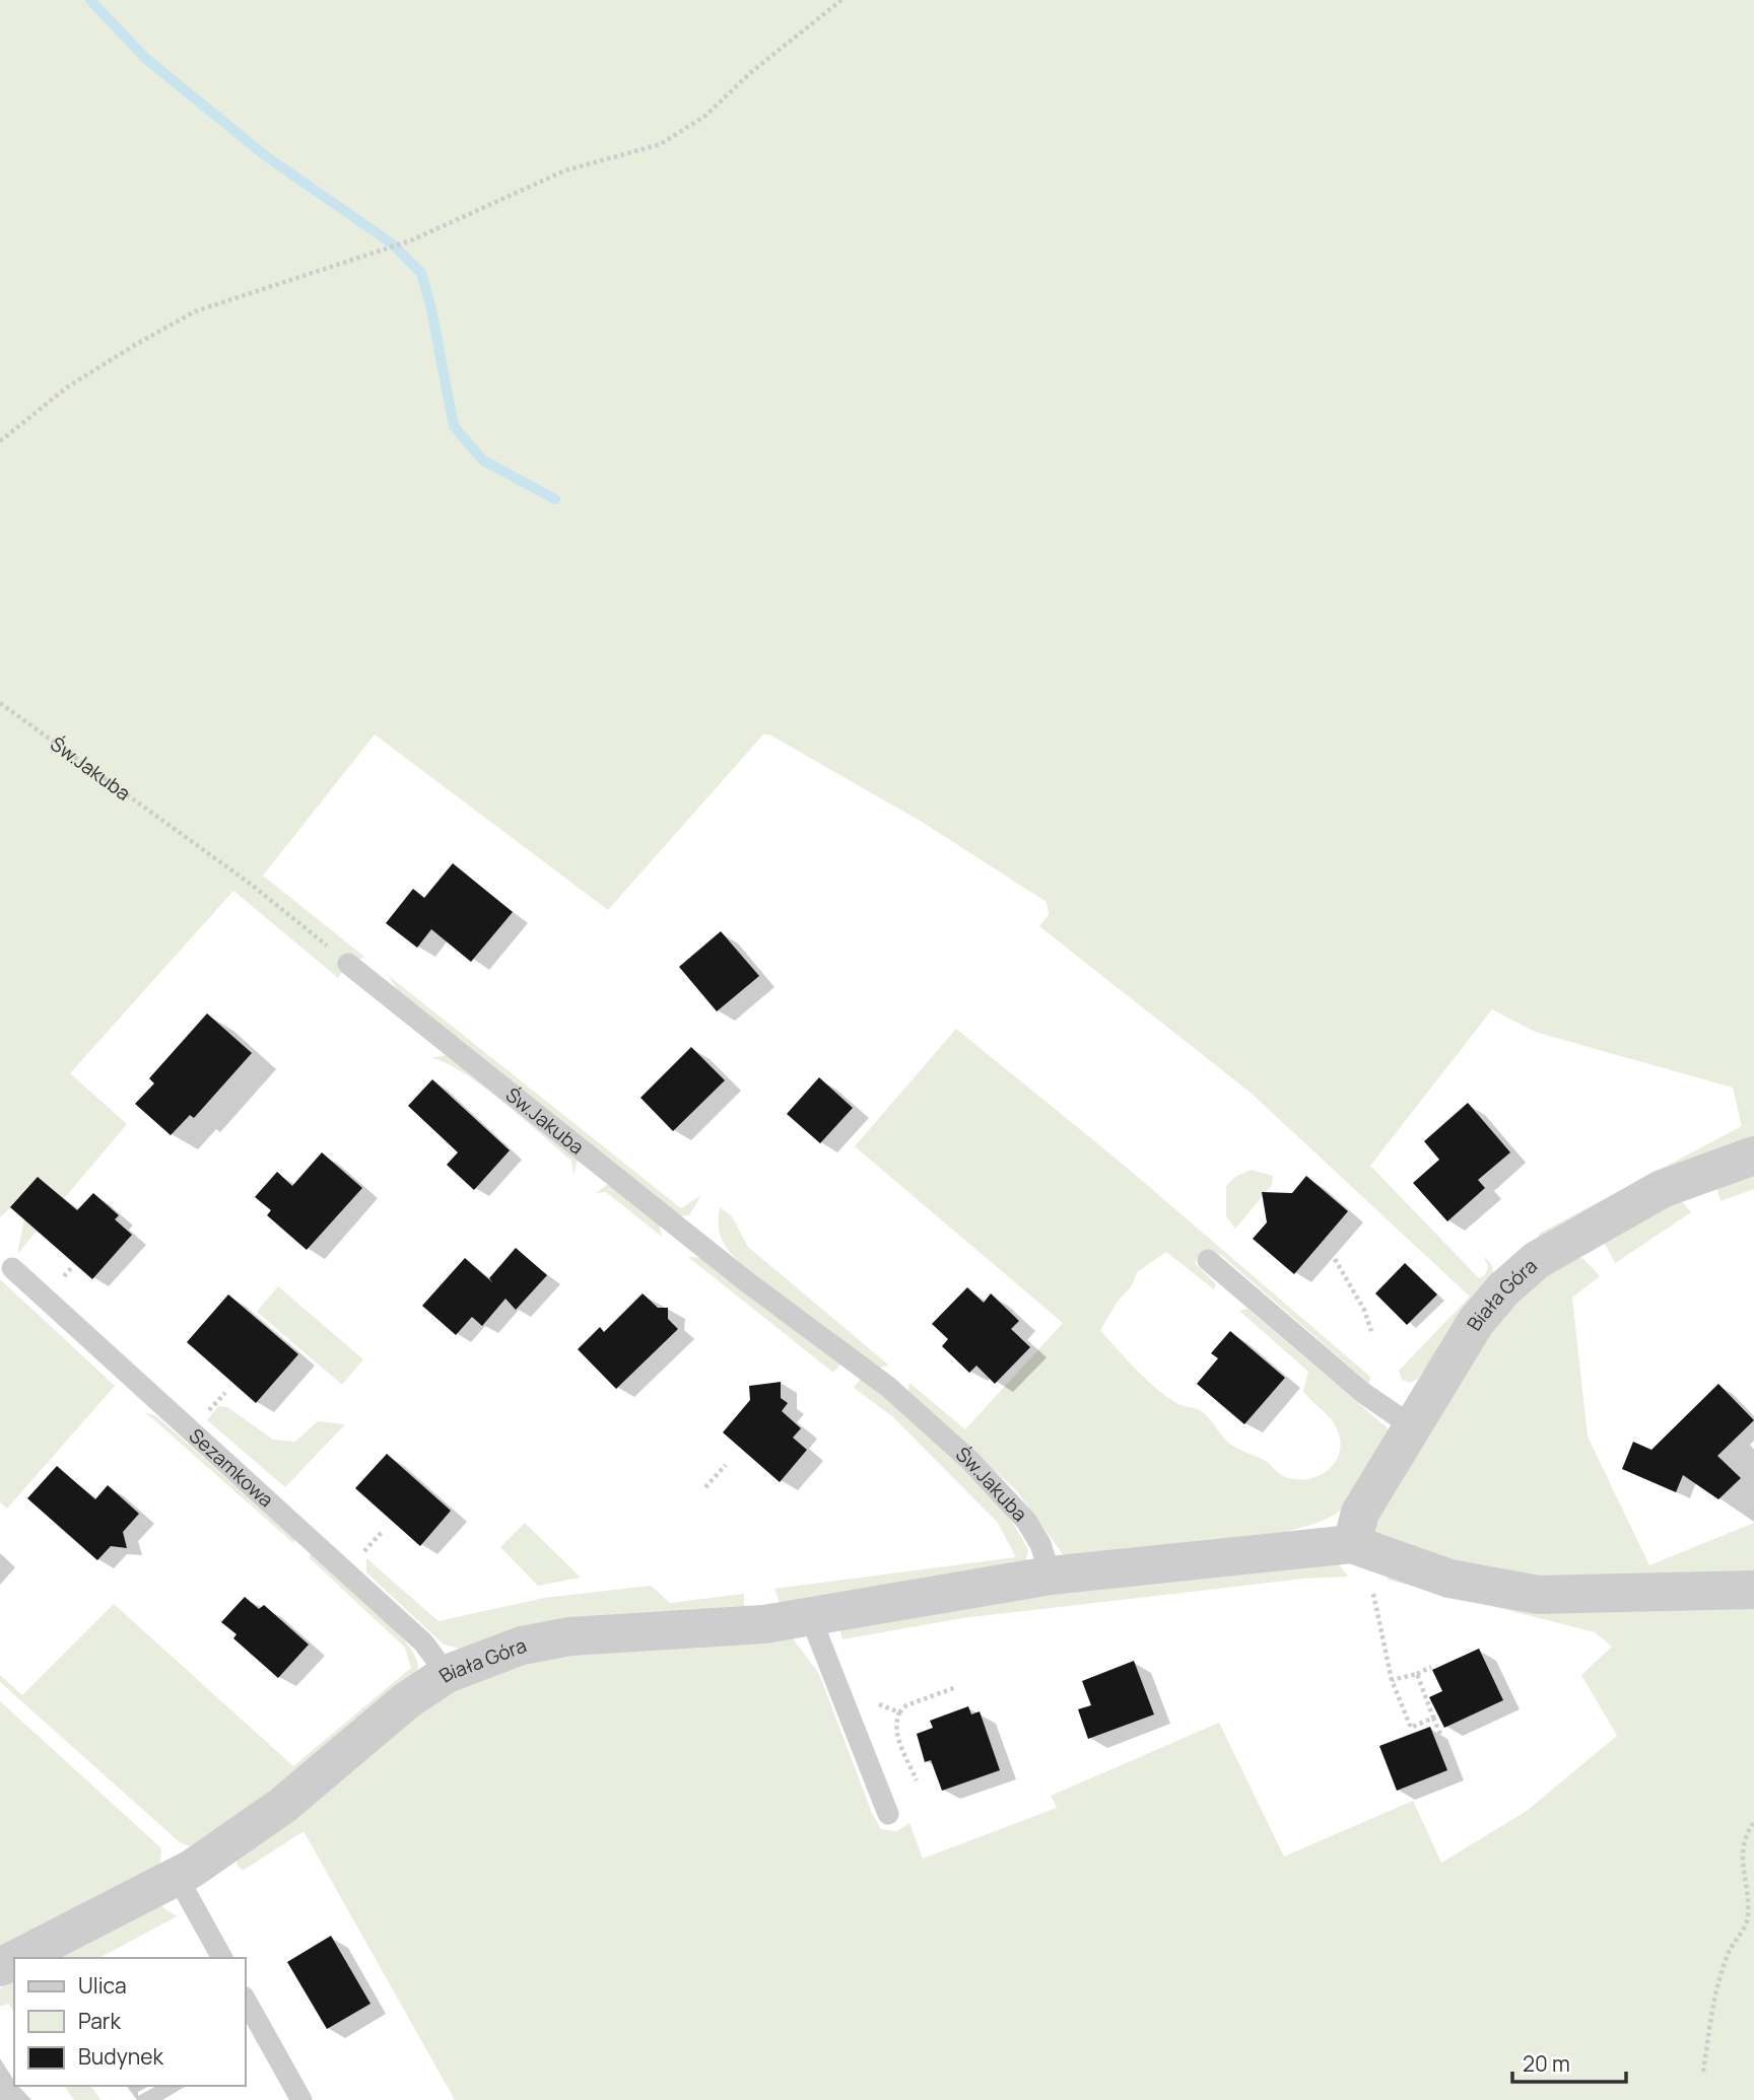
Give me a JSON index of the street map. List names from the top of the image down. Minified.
{"streets":{"street":["Biała Góra"],"lane":["Św.Jakuba","Sezamkowa"]},"crossings":[["Św.Jakuba","Biała Góra"],["Biała Góra","Sezamkowa"]],"legend":["Ulica","Park","Budynek"],"scale_bar":"20 m"}
